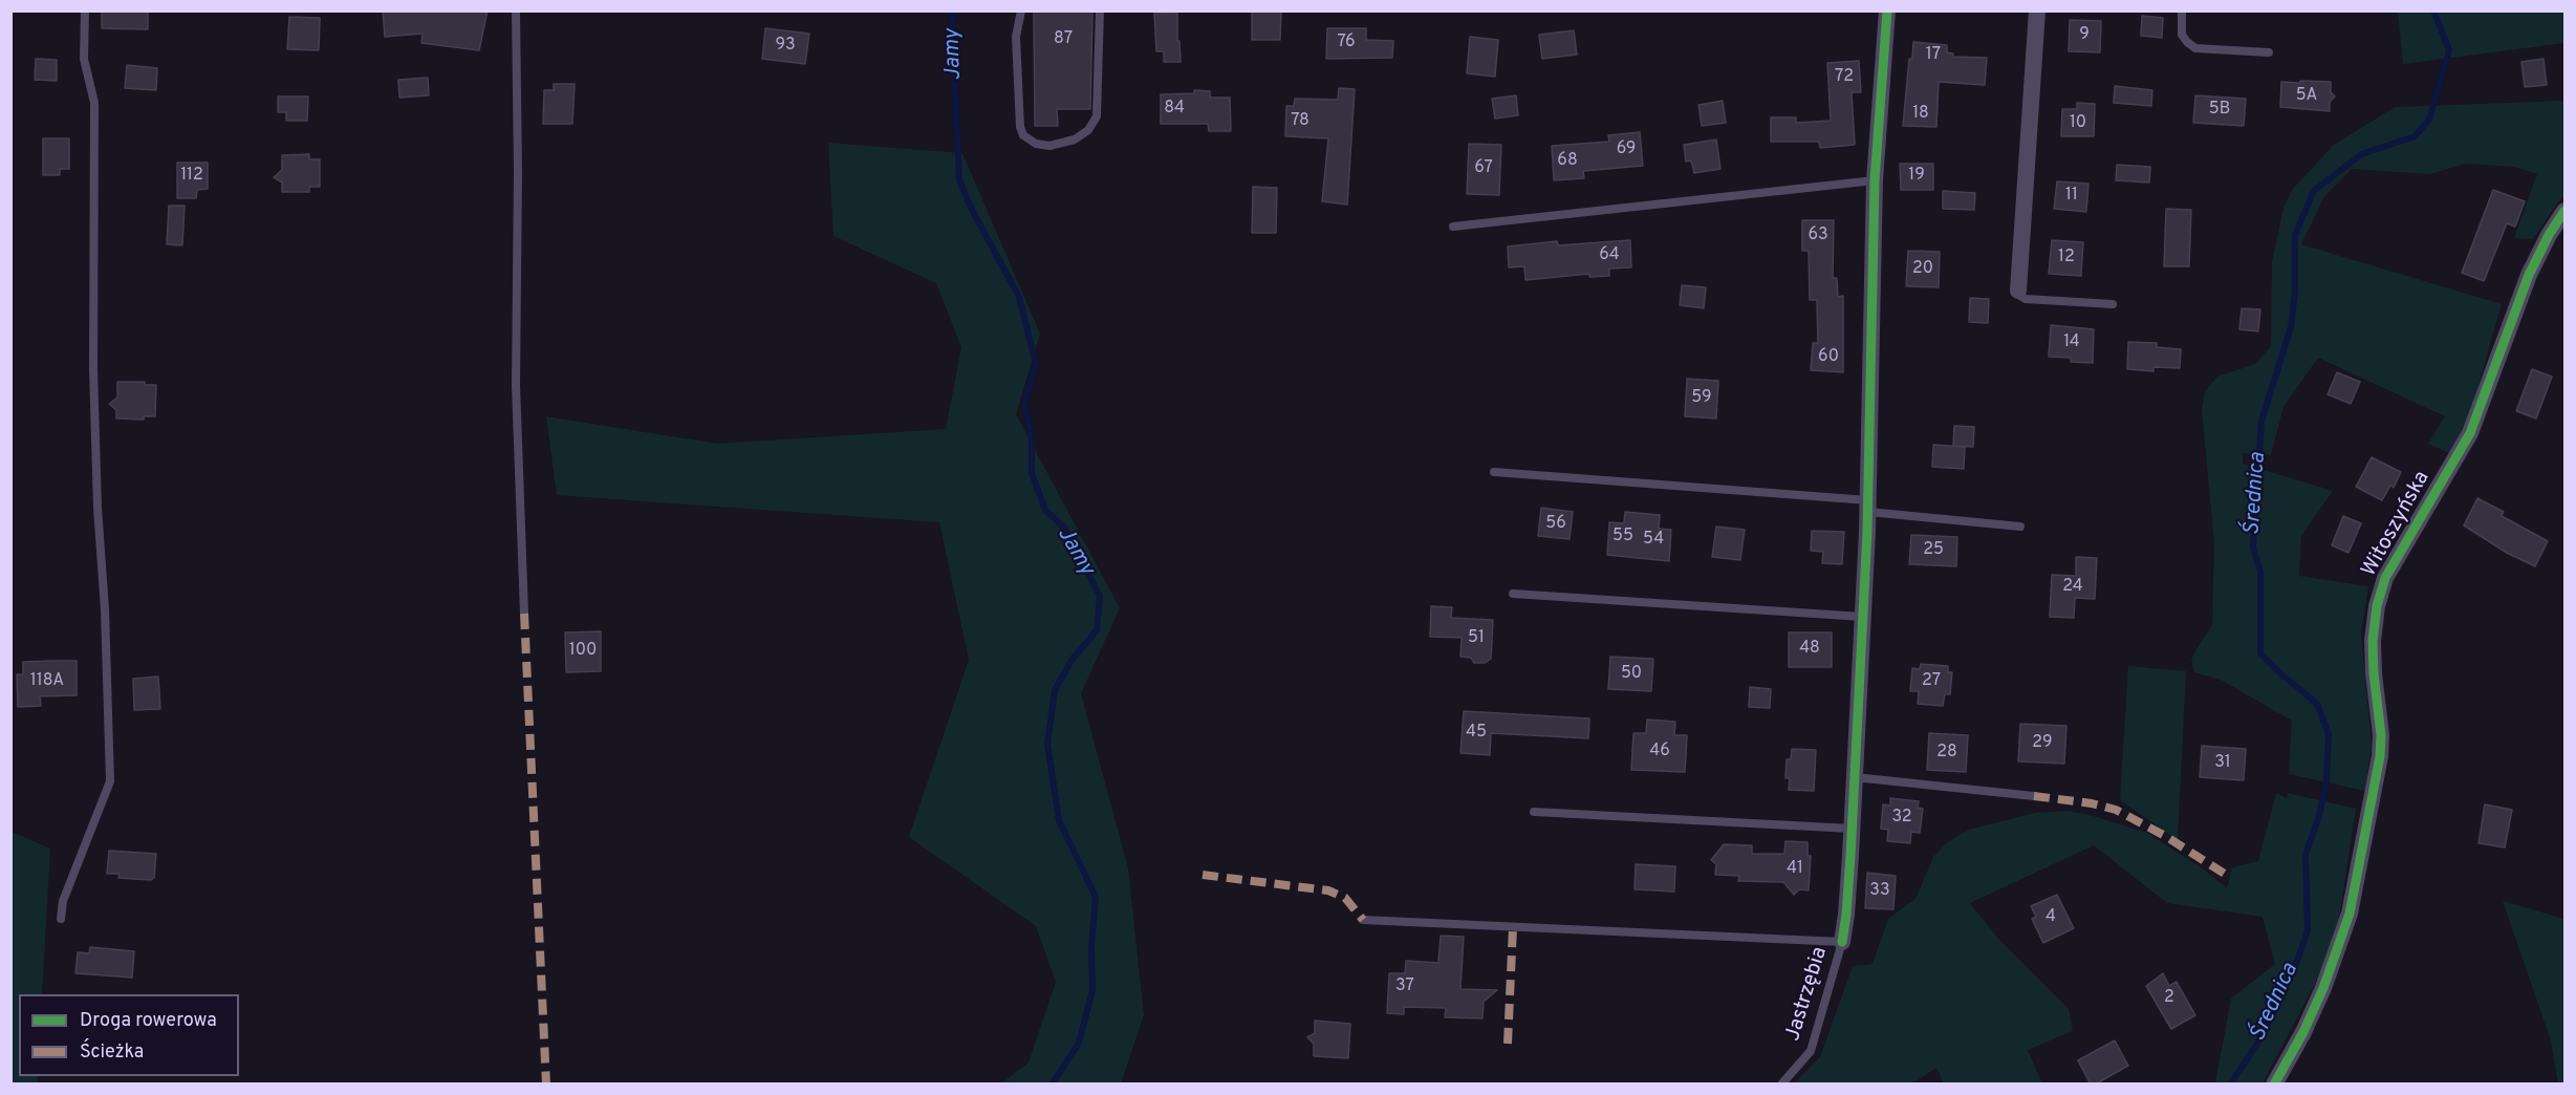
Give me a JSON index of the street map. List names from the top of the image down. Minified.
{"streets":{"street":["Witoszyńska"],"lane":["Jastrzębia"]},"water":["Jamy","Średnica"],"house_numbers":["9","87","76","93","17","72","5A","84","5B","18","78","10","69","68","67","112","19","11","63","64","12","20","14","60","59","56","55","54","25","24","51","48","100","50","118A","27","45","29","46","28","31","32","41","33","4","37","2"],"legend":["Droga rowerowa","Ścieżka"]}
